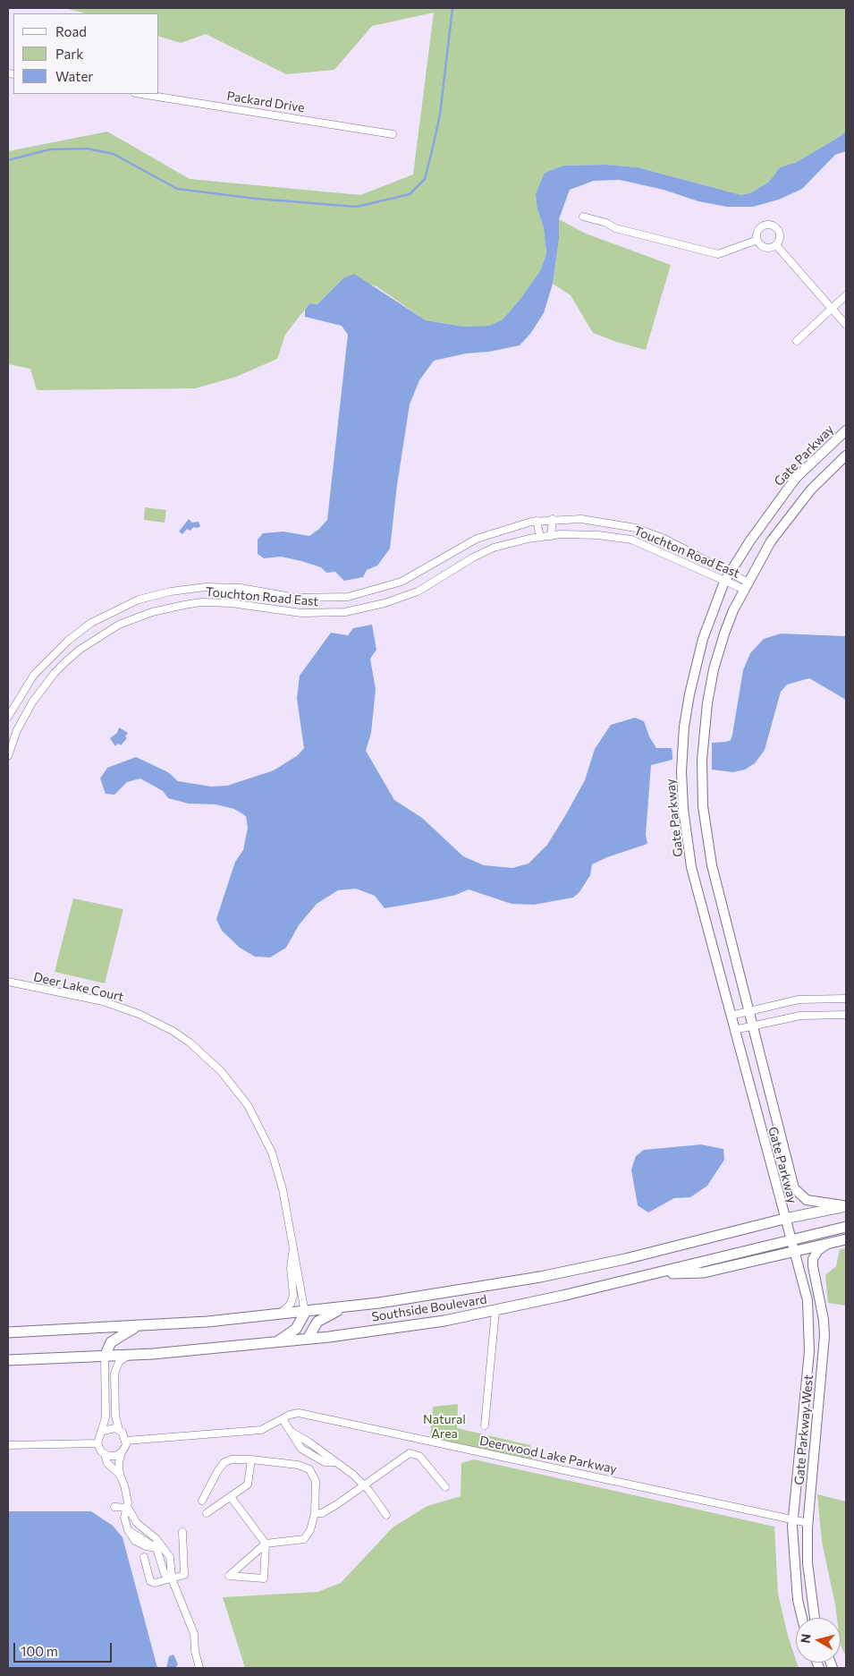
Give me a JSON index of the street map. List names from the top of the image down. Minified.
{"streets":{"highway":["Southside Boulevard"],"main road":["Gate Parkway","Gate Parkway West"],"street":["Packard Drive","Touchton Road East","Deer Lake Court","Deerwood Lake Parkway"]},"crossings":[["Gate Parkway","Touchton Road East"],["Gate Parkway","Southside Boulevard"],["Gate Parkway","Gate Parkway West"],["Deer Lake Court","Southside Boulevard"],["Southside Boulevard","Gate Parkway West"],["Gate Parkway West","Deerwood Lake Parkway"]],"parks":["Natural Area"],"legend":["Road","Park","Water"],"scale_bar":"100 m","north":"left"}
